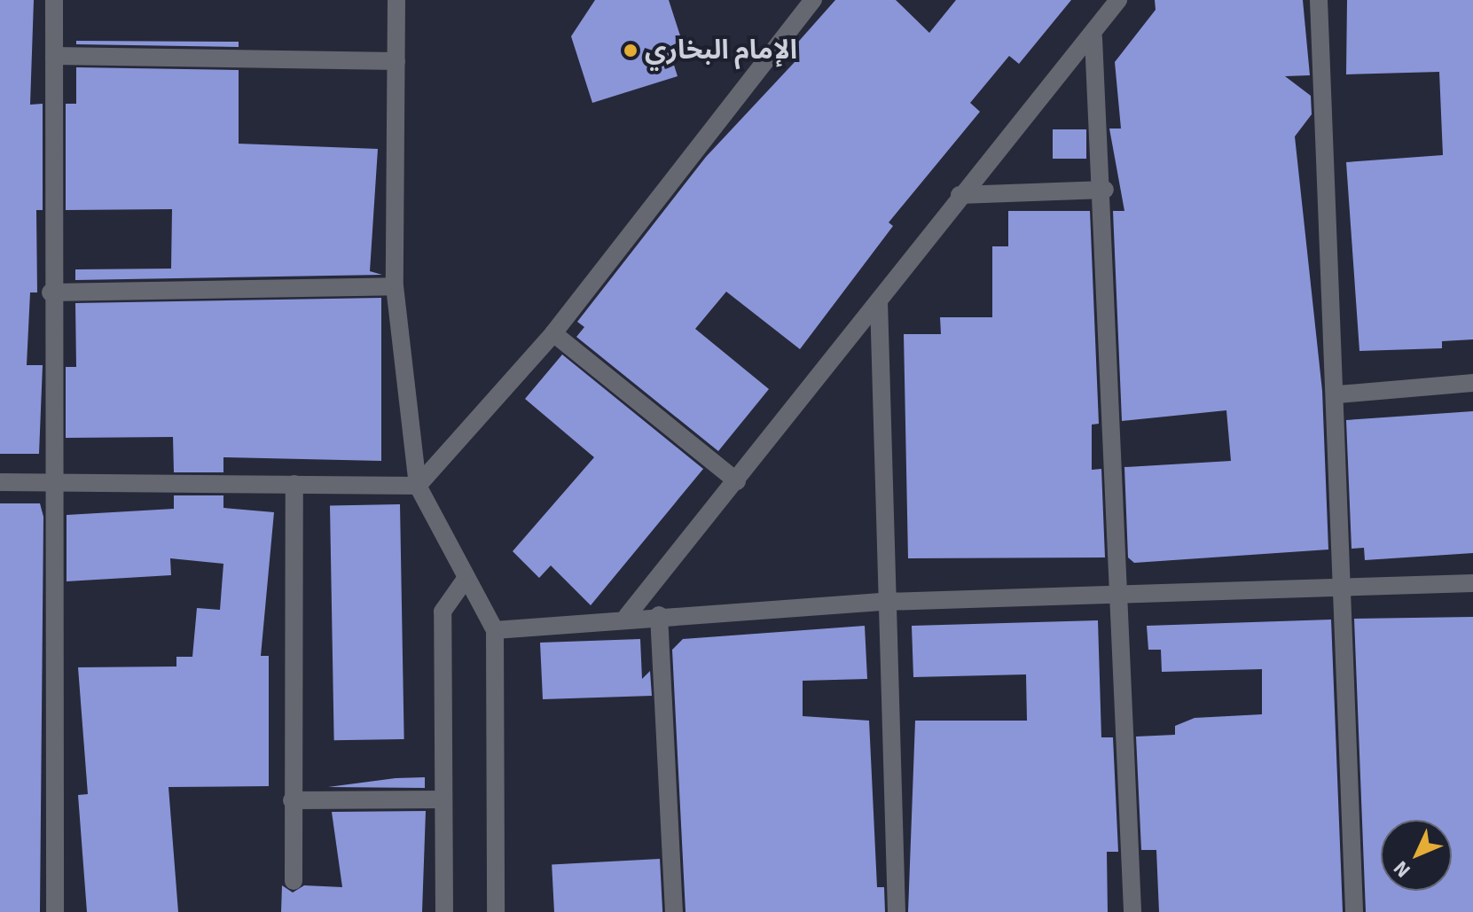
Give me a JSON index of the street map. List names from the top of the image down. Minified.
{"places":["الإمام البخاري"],"north":"bottom left"}
